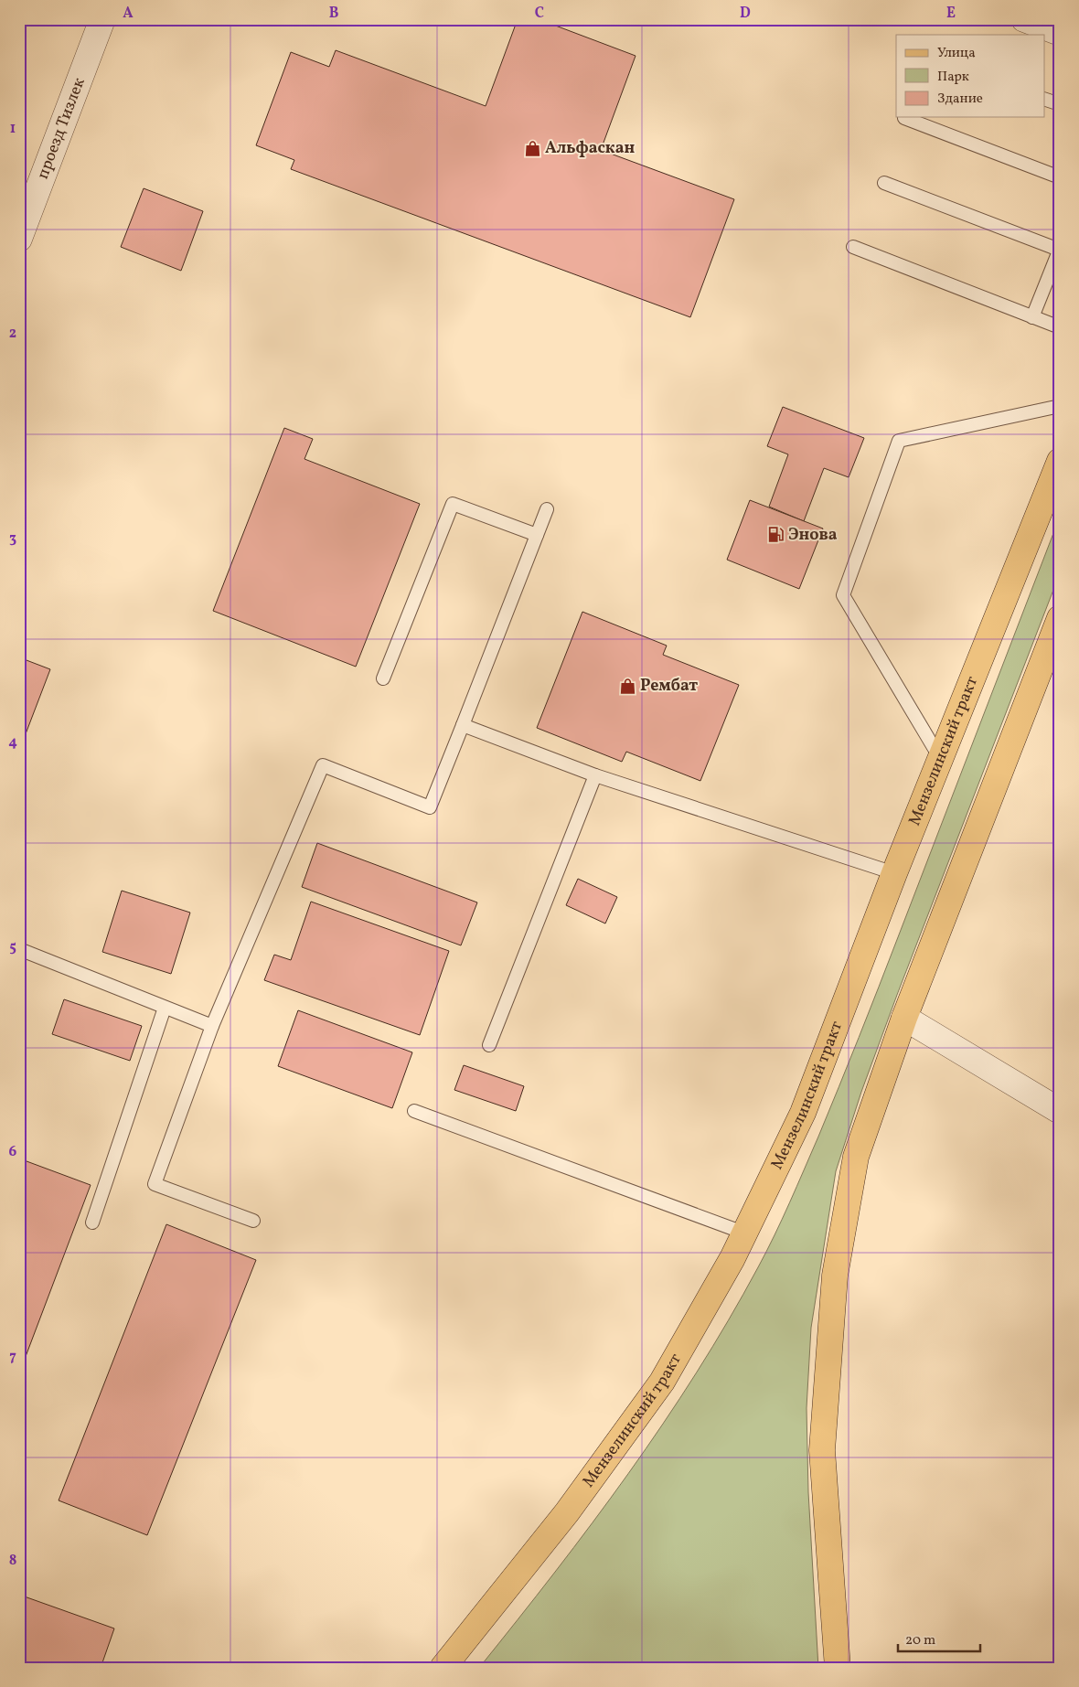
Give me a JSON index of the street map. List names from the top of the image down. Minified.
{"streets":{"main road":["Мензелинский тракт"],"street":["проезд Тизлек"]},"places":{"shop":["Альфаскан","Рембат"],"fuel station":["Энова"]},"legend":["Улица","Парк","Здание"],"scale_bar":"20 m","grid":{"columns":["A","B","C","D","E"],"rows":["1","2","3","4","5","6","7","8"]}}
